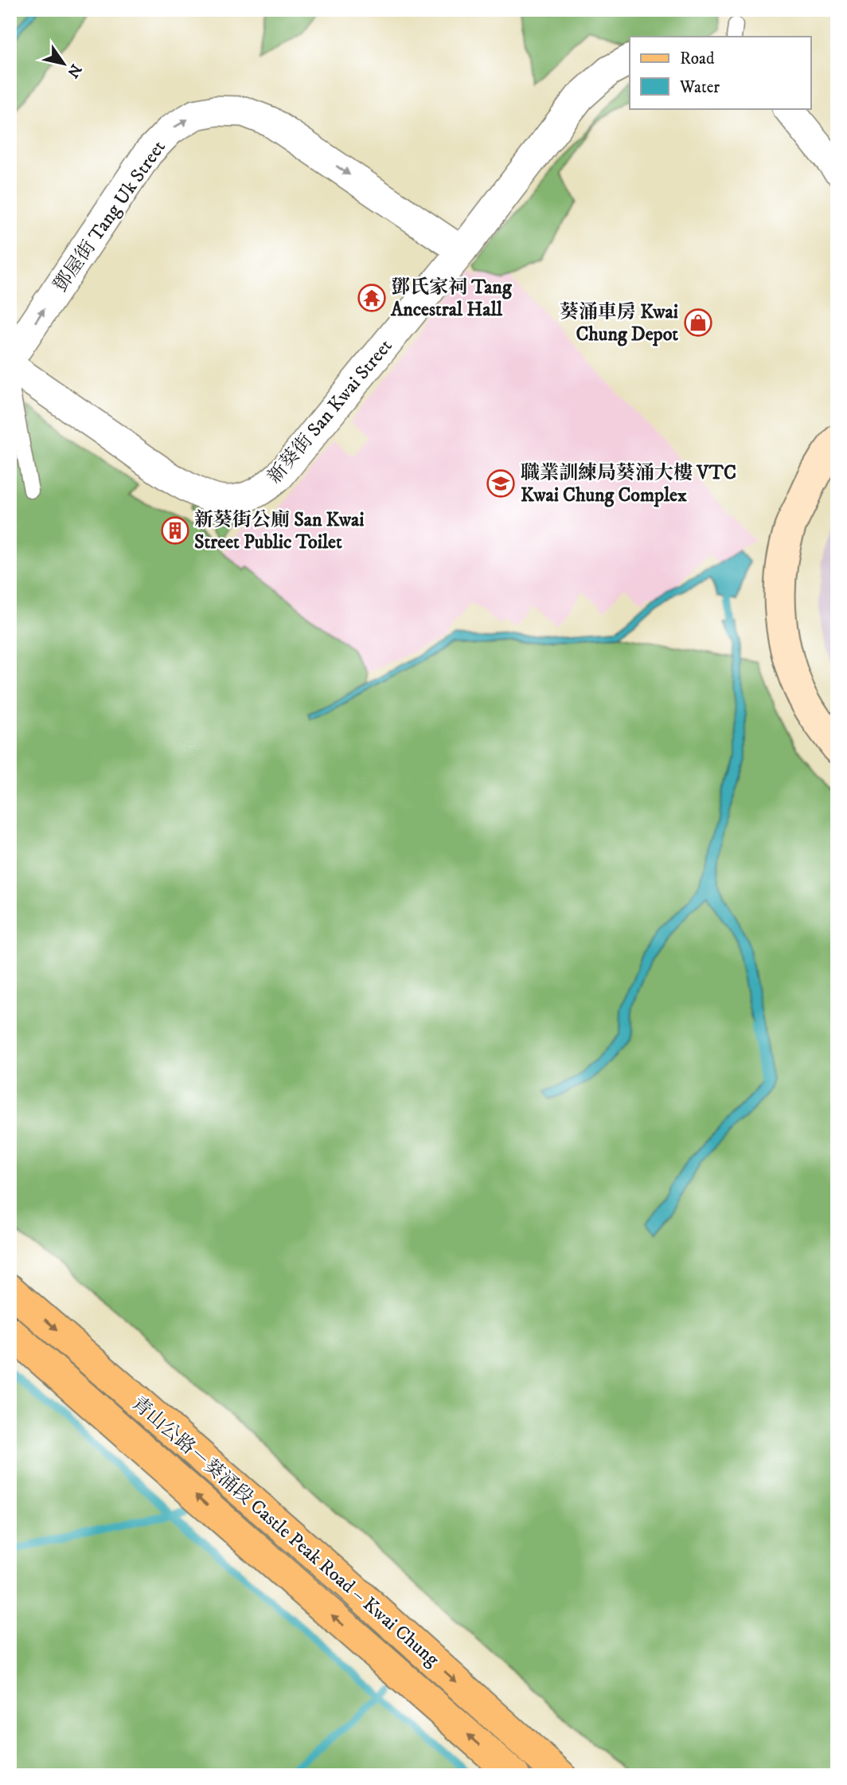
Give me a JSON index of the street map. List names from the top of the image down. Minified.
{"streets":{"main road":["青山公路－葵涌段 Castle Peak Road – Kwai Chung"],"street":["鄧屋街 Tang Uk Street","新葵街 San Kwai Street"]},"crossings":[["鄧屋街 Tang Uk Street","新葵街 San Kwai Street"]],"places":{"temple":["鄧氏家祠 Tang Ancestral Hall"],"shop":["葵涌車房 Kwai Chung Depot"],"school or university":["職業訓練局葵涌大樓 VTC Kwai Chung Complex"],"building":["新葵街公廁 San Kwai Street Public Toilet"]},"legend":["Road","Water"],"north":"bottom right"}
